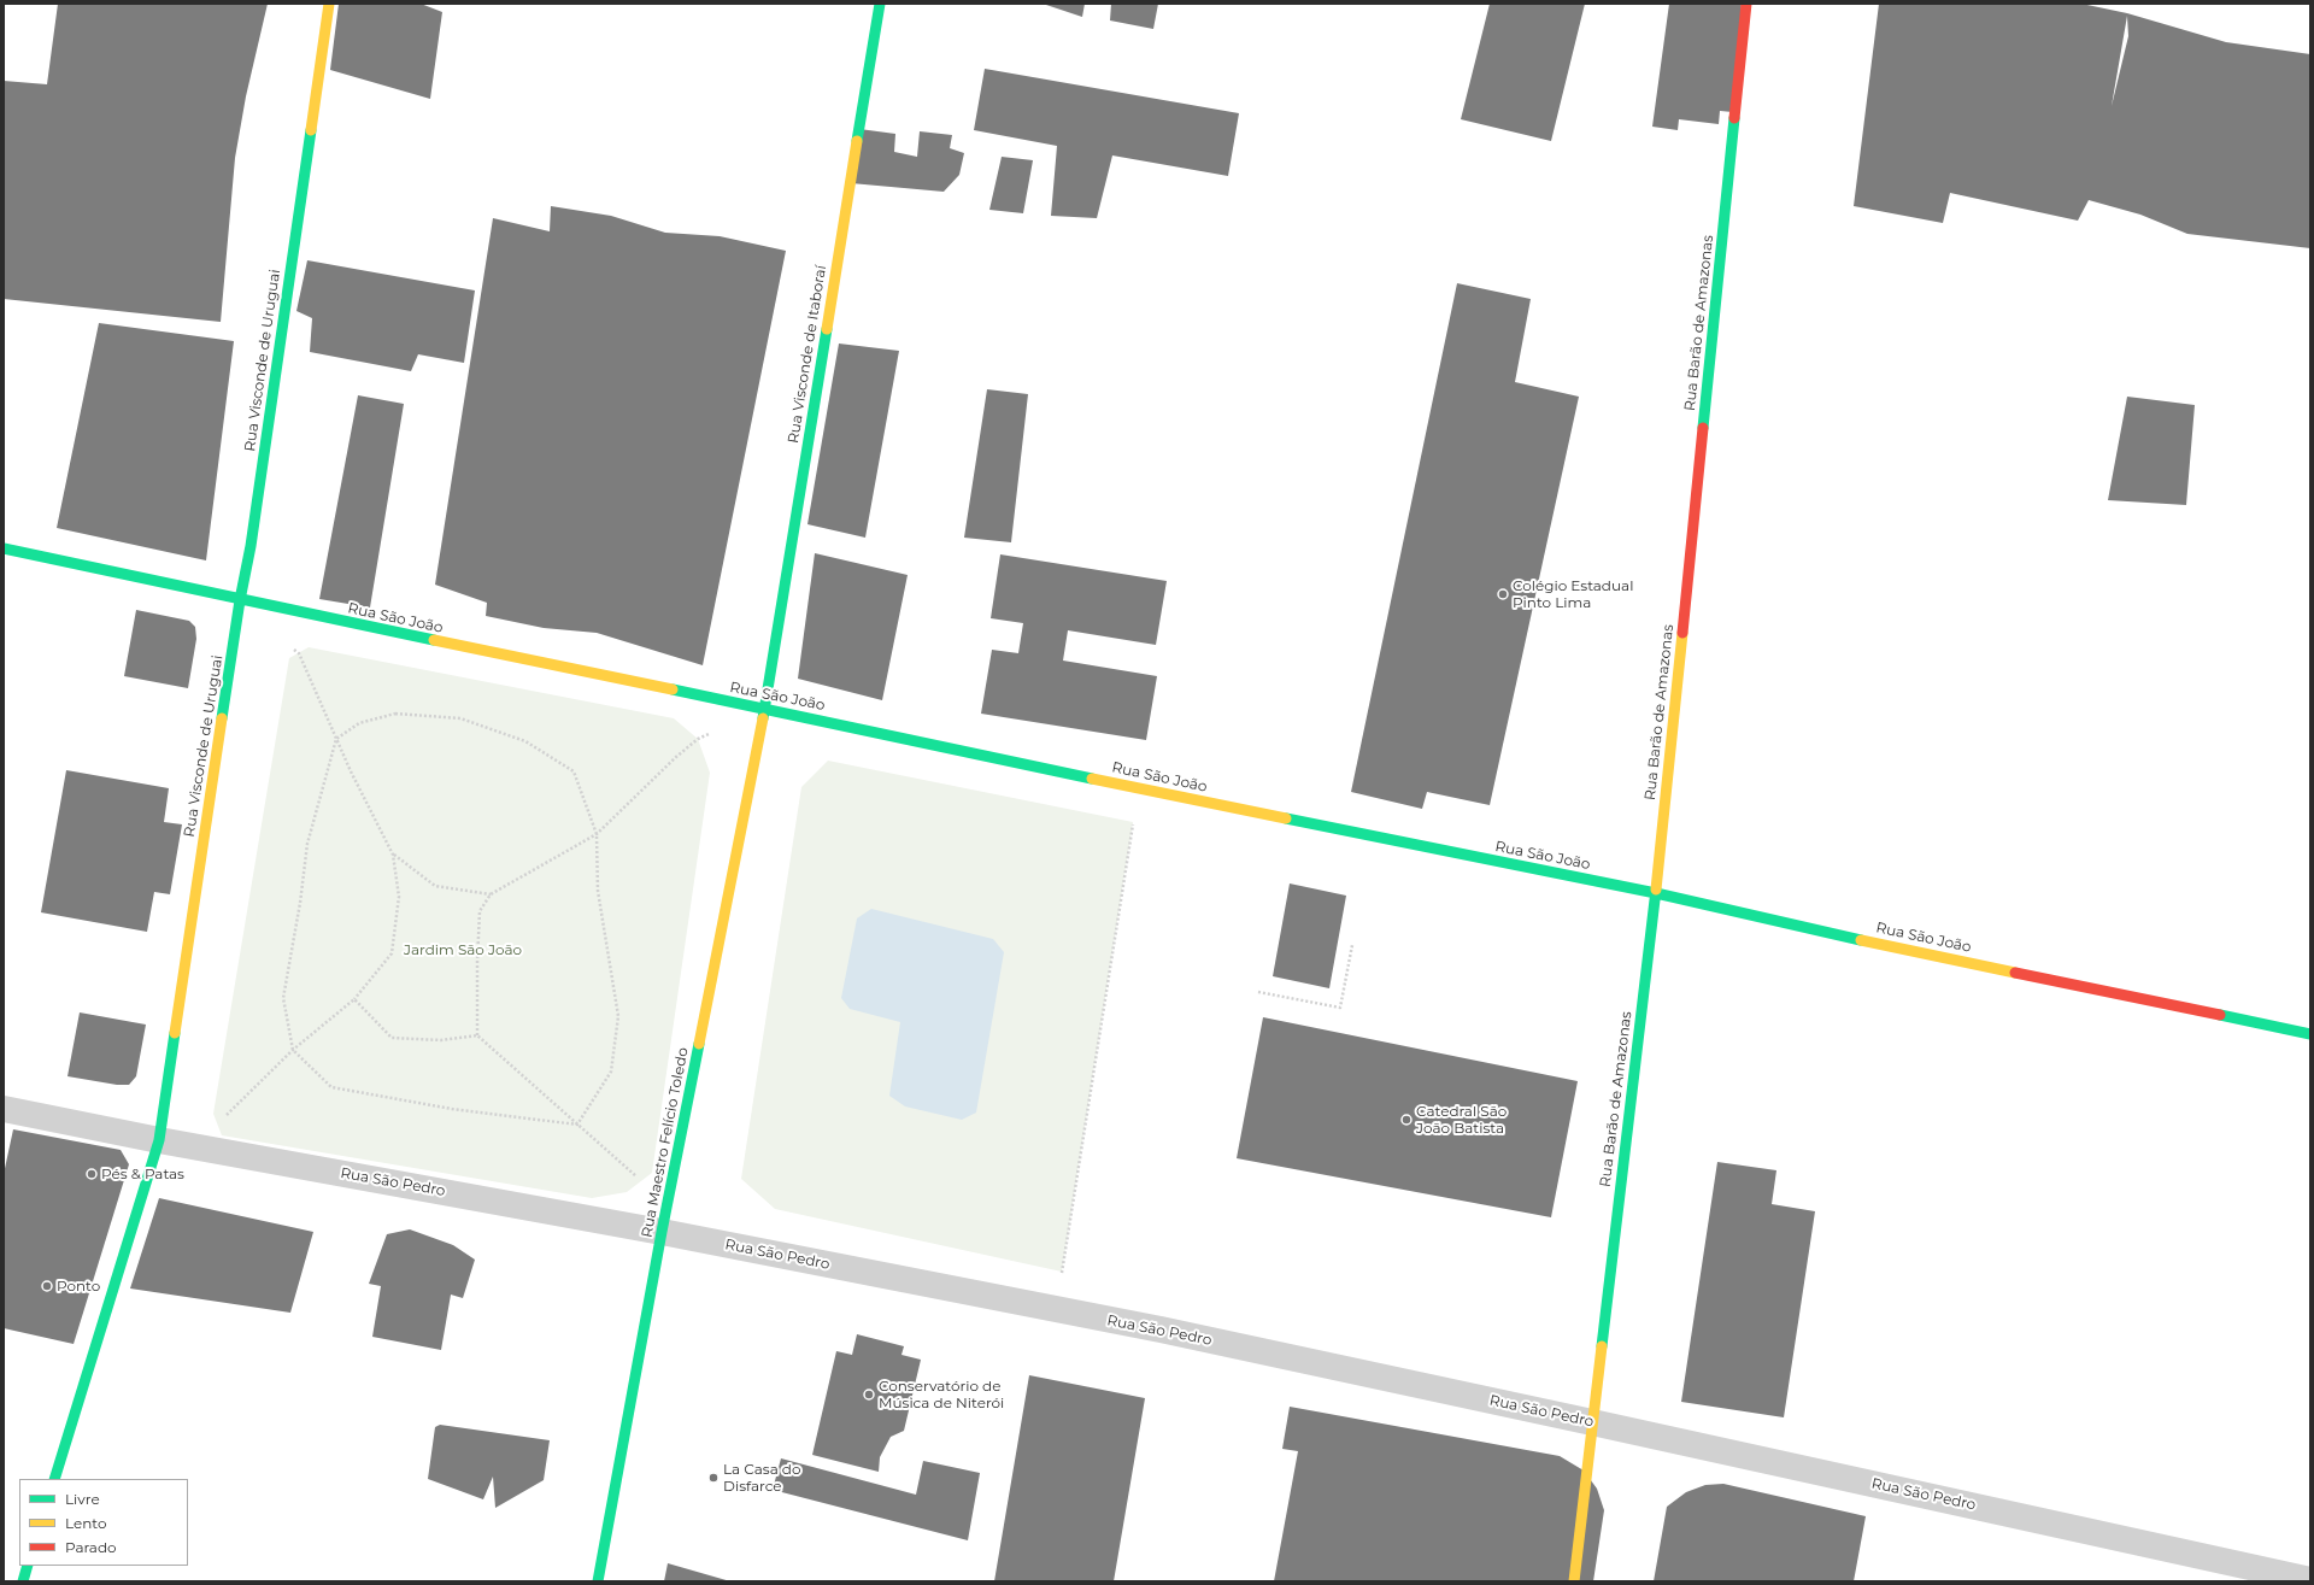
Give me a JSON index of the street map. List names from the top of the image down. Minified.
{"streets":{"street":["Rua Barão de Amazonas","Rua Visconde de Itaboraí","Rua Visconde de Uruguai","Rua São João","Rua Maestro Felício Toledo","Rua São Pedro"]},"crossings":[["Rua Barão de Amazonas","Rua São João"],["Rua Barão de Amazonas","Rua São Pedro"],["Rua Visconde de Itaboraí","Rua São João"],["Rua Visconde de Itaboraí","Rua Maestro Felício Toledo"],["Rua Visconde de Uruguai","Rua São João"],["Rua Visconde de Uruguai","Rua São Pedro"],["Rua São João","Rua Maestro Felício Toledo"],["Rua Maestro Felício Toledo","Rua São Pedro"]],"parks":["Jardim São João"],"places":["Colégio Estadual Pinto Lima","Catedral São João Batista","Pés & Patas","Ponto","Conservatório de Música de Niterói","La Casa do Disfarce"],"legend":["Livre","Lento","Parado"]}
